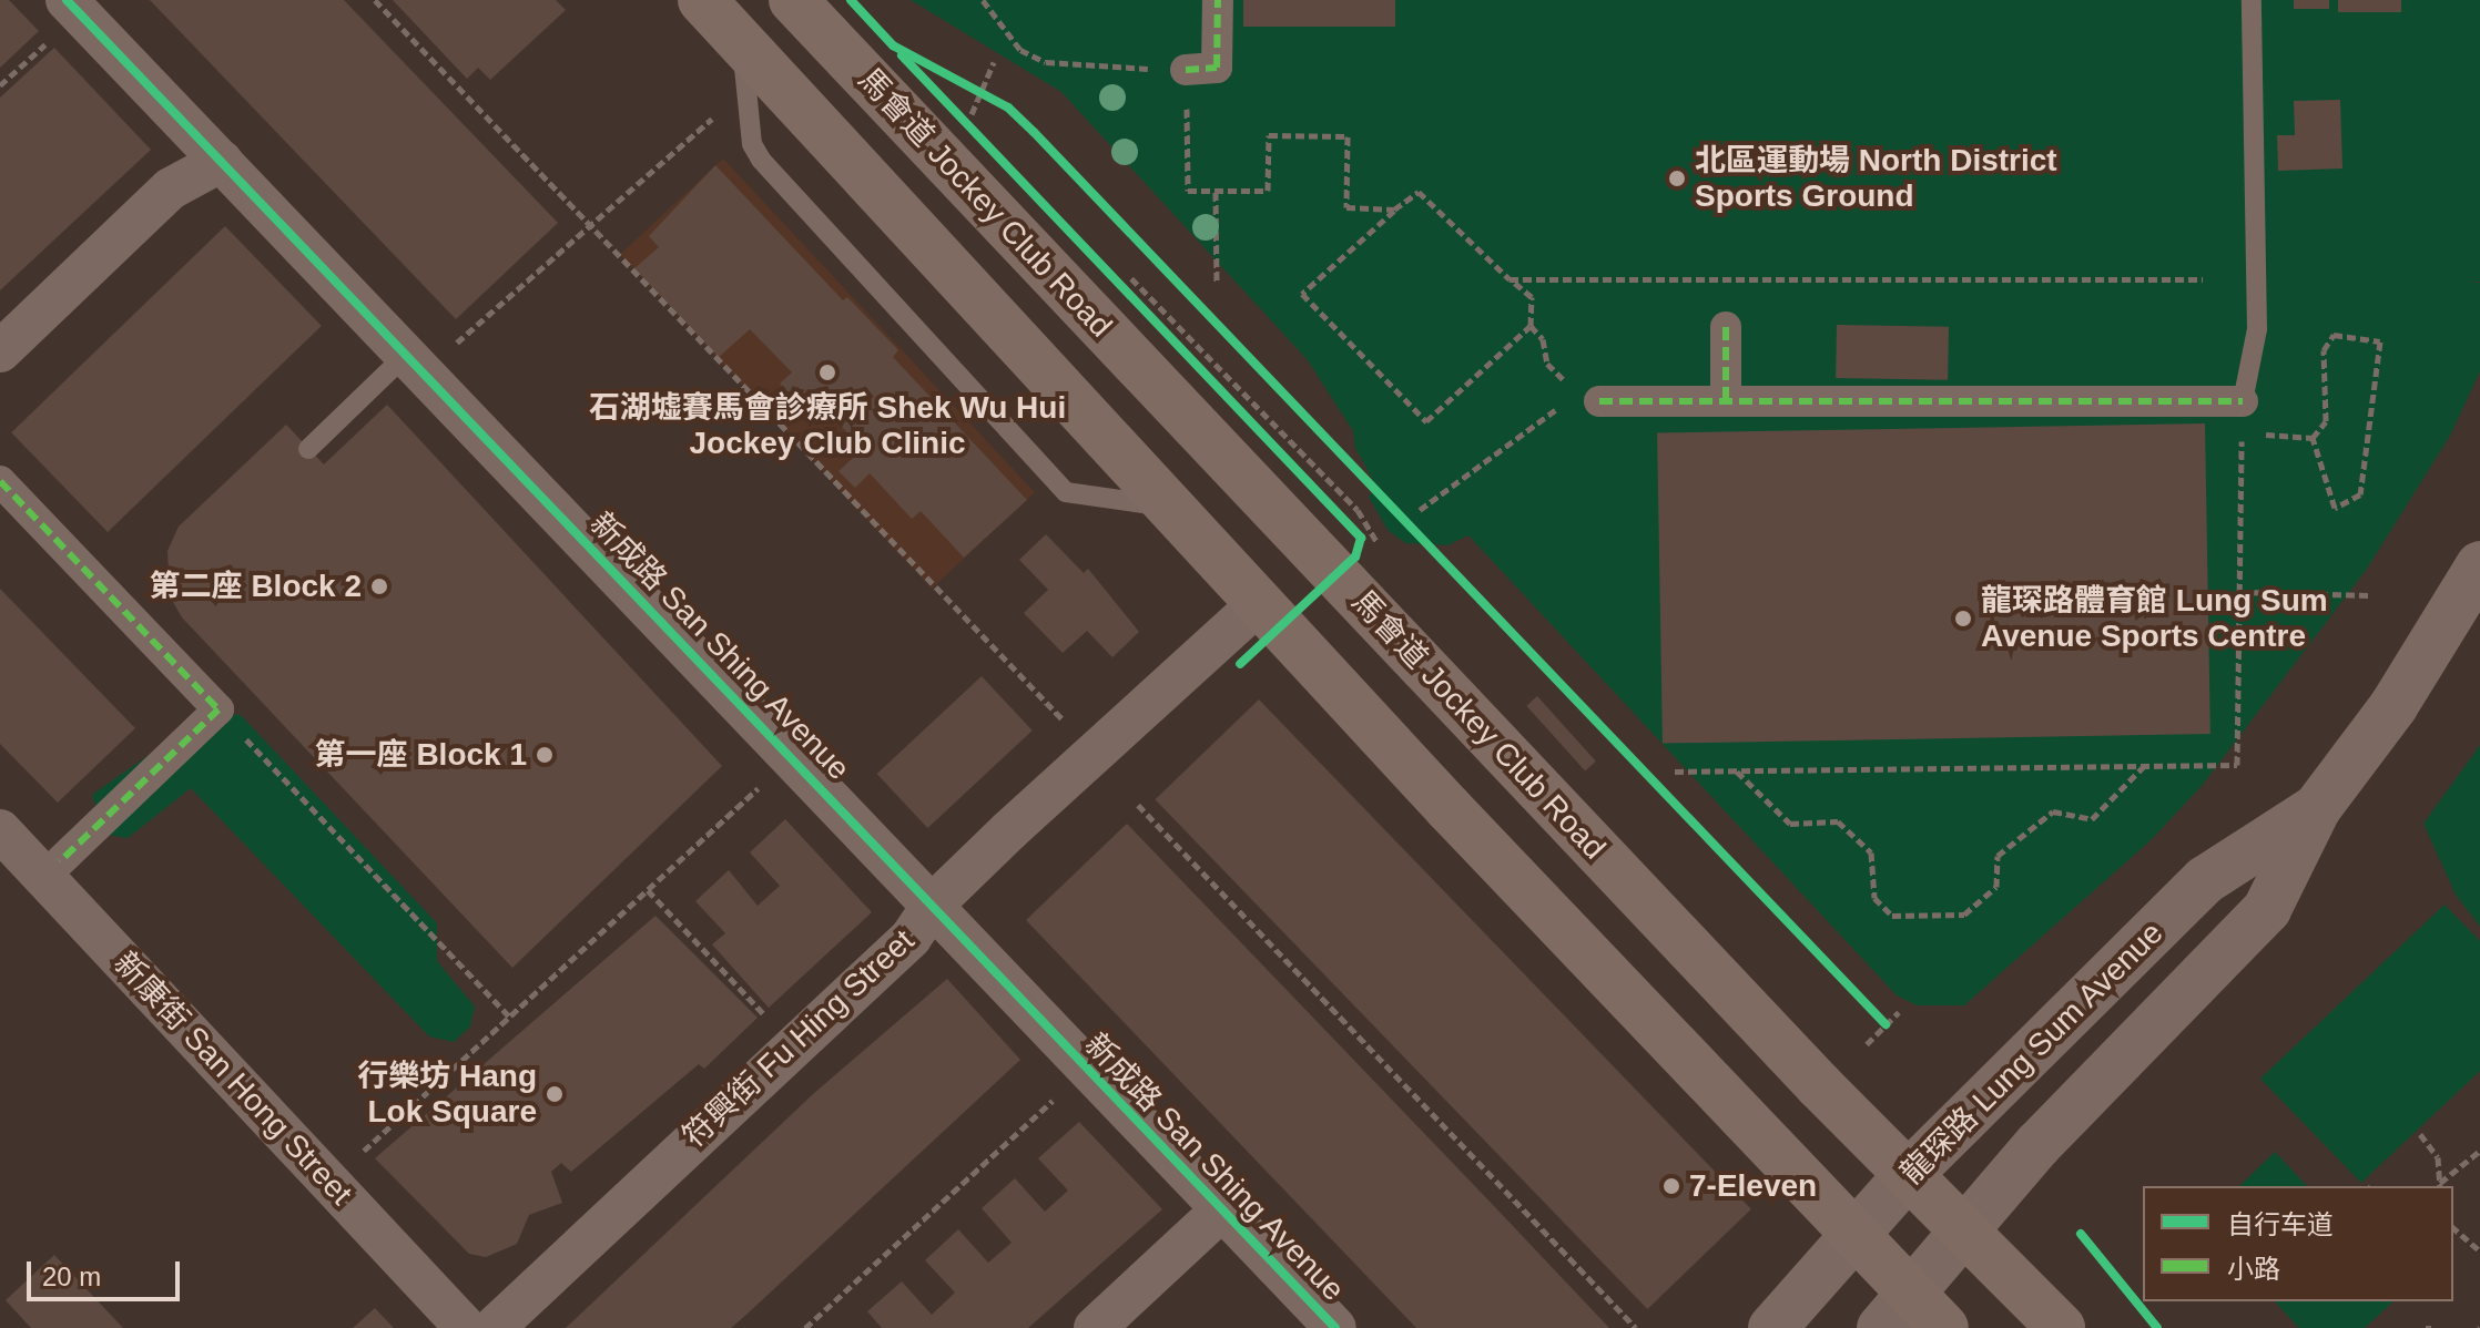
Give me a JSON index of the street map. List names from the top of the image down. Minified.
{"streets":{"main road":["馬會道 Jockey Club Road"],"street":["新成路 San Shing Avenue","符興街 Fu Hing Street","龍琛路 Lung Sum Avenue","新康街 San Hong Street"]},"crossings":[["馬會道 Jockey Club Road","龍琛路 Lung Sum Avenue"],["新成路 San Shing Avenue","符興街 Fu Hing Street"]],"places":["北區運動場 North District Sports Ground","石湖墟賽馬會診療所 Shek Wu Hui Jockey Club Clinic","第二座 Block 2","龍琛路體育館 Lung Sum Avenue Sports Centre","第一座 Block 1","行樂坊 Hang Lok Square","7-Eleven"],"legend":["自行车道","小路"],"scale_bar":"20 m"}
